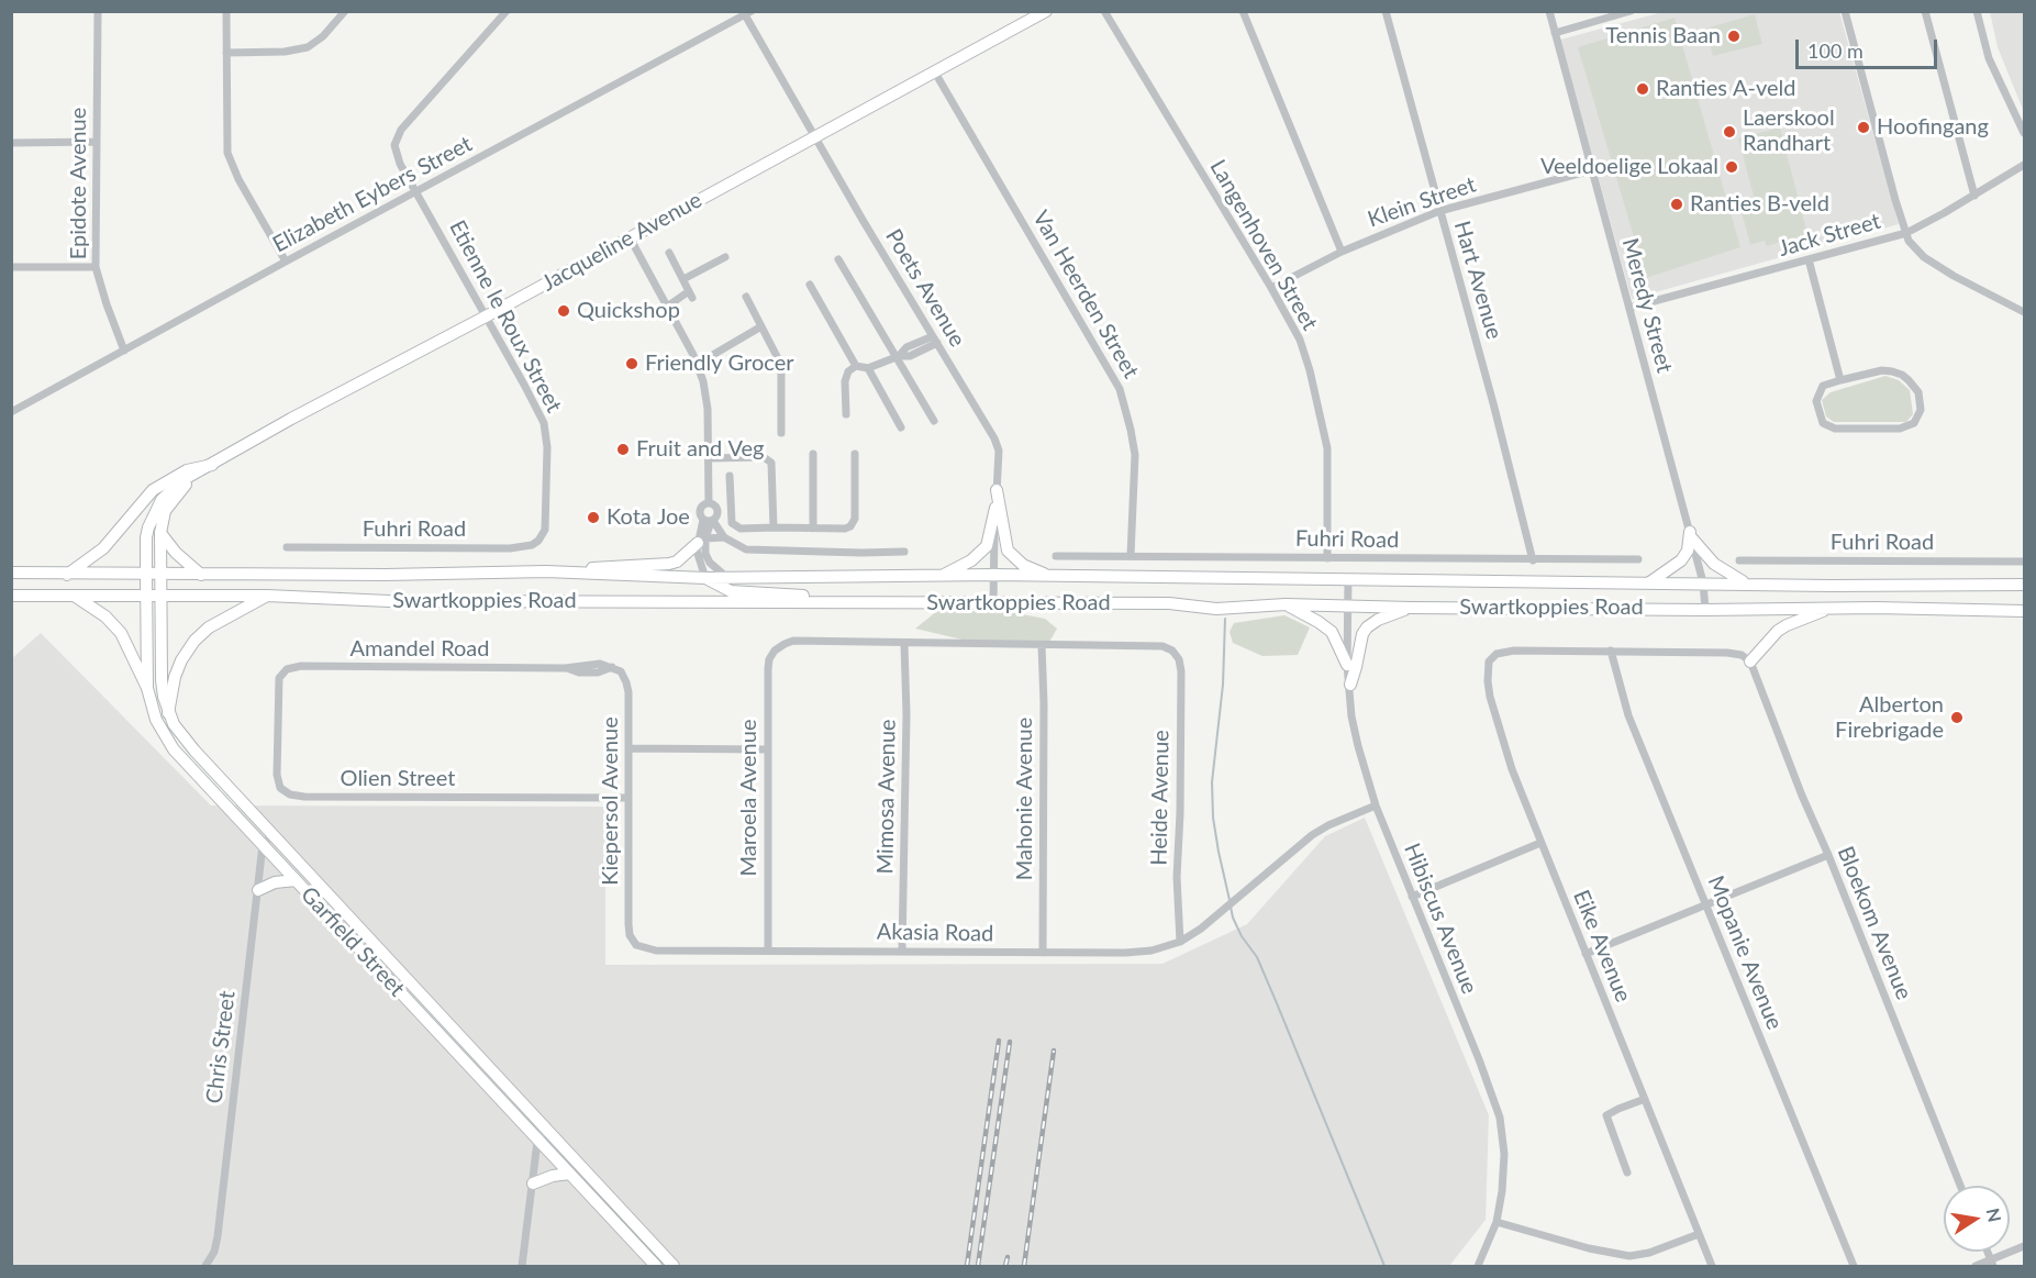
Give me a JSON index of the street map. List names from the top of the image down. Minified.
{"streets":{"main road":["Jacqueline Avenue","Swartkoppies Road","Garfield Street"],"street":["Epidote Avenue","Elizabeth Eybers Street","Klein Street","Jack Street","Langenhoven Street","Hart Avenue","Poets Avenue","Van Heerden Street","Meredy Street","Etienne le Roux Street","Fuhri Road","Amandel Road","Olien Street","Mimosa Avenue","Maroela Avenue","Heide Avenue","Mahonie Avenue","Kiepersol Avenue","Hibiscus Avenue","Bloekom Avenue","Akasia Road","Eike Avenue","Mopanie Avenue","Chris Street"]},"crossings":[["Epidote Avenue","Elizabeth Eybers Street"],["Elizabeth Eybers Street","Poets Avenue"],["Elizabeth Eybers Street","Etienne le Roux Street"],["Klein Street","Langenhoven Street"],["Klein Street","Hart Avenue"],["Klein Street","Meredy Street"],["Jack Street","Meredy Street"],["Jacqueline Avenue","Poets Avenue"],["Jacqueline Avenue","Van Heerden Street"],["Jacqueline Avenue","Etienne le Roux Street"],["Jacqueline Avenue","Swartkoppies Road"],["Jacqueline Avenue","Garfield Street"],["Langenhoven Street","Fuhri Road"],["Hart Avenue","Fuhri Road"],["Poets Avenue","Swartkoppies Road"],["Van Heerden Street","Fuhri Road"],["Meredy Street","Swartkoppies Road"],["Etienne le Roux Street","Fuhri Road"],["Swartkoppies Road","Hibiscus Avenue"],["Swartkoppies Road","Garfield Street"],["Amandel Road","Olien Street"],["Amandel Road","Kiepersol Avenue"],["Olien Street","Kiepersol Avenue"],["Mimosa Avenue","Maroela Avenue"],["Mimosa Avenue","Akasia Road"],["Maroela Avenue","Akasia Road"],["Heide Avenue","Mahonie Avenue"],["Heide Avenue","Akasia Road"],["Mahonie Avenue","Akasia Road"],["Kiepersol Avenue","Akasia Road"],["Hibiscus Avenue","Akasia Road"],["Garfield Street","Chris Street"],["Eike Avenue","Mopanie Avenue"]],"places":["Tennis Baan","Ranties A-veld","Hoofingang","Laerskool Randhart","Veeldoelige Lokaal","Ranties B-veld","Quickshop","Friendly Grocer","Fruit and Veg","Kota Joe","Alberton Firebrigade"],"scale_bar":"100 m","north":"right"}
